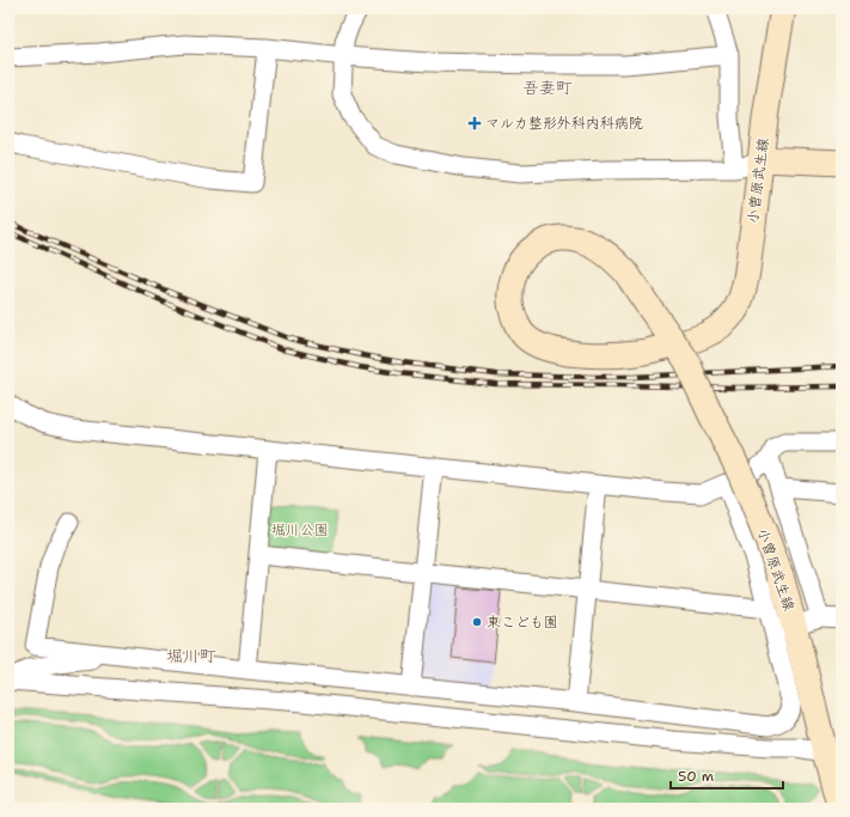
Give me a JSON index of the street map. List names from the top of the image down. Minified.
{"streets":{"main road":["小曽原武生線"]},"districts":["吾妻町","堀川町"],"parks":["堀川公園"],"places":{"health":["マルカ整形外科内科病院"],"other":["東こども園"]},"scale_bar":"50 m"}
